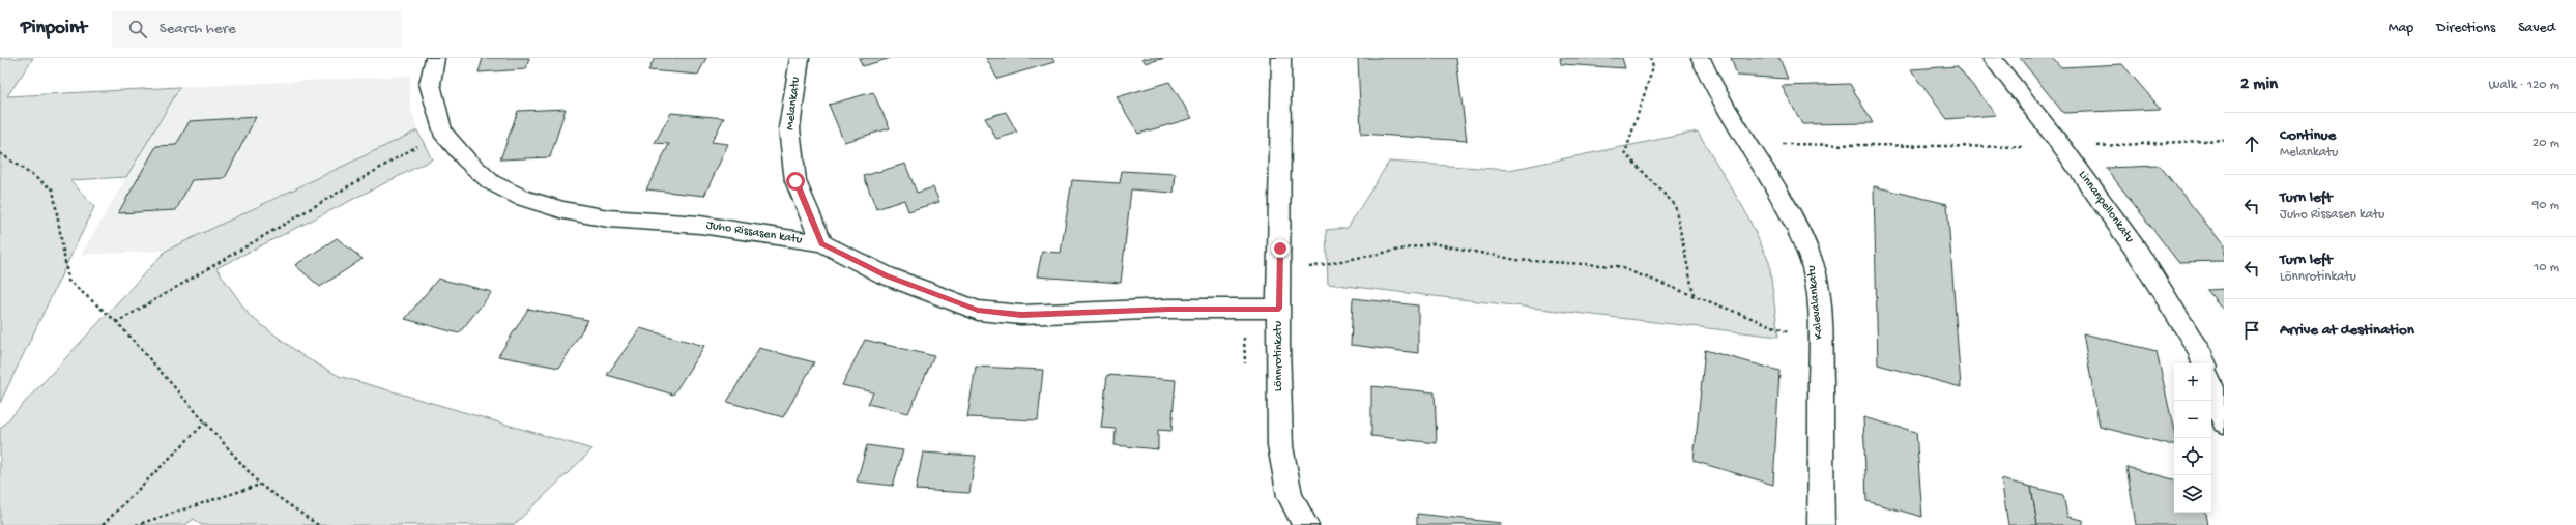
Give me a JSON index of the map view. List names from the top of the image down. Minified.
{"streets":{"street":["Melankatu","Linnanpellonkatu","Juho Rissasen katu","Kalevalankatu","Lönnrotinkatu"]},"crossings":[["Melankatu","Juho Rissasen katu"],["Juho Rissasen katu","Lönnrotinkatu"]],"page":{"header":"Pinpoint","search":"Search here","nav":["Map","Directions","Saved"],"heading":["2 min","Walk · 120 m"],"list":[["Continue","Melankatu","20 m"],["Turn left","Juho Rissasen katu","90 m"],["Turn left","Lönnrotinkatu","10 m"],"Arrive at destination"],"map_buttons":["+","−"]}}
